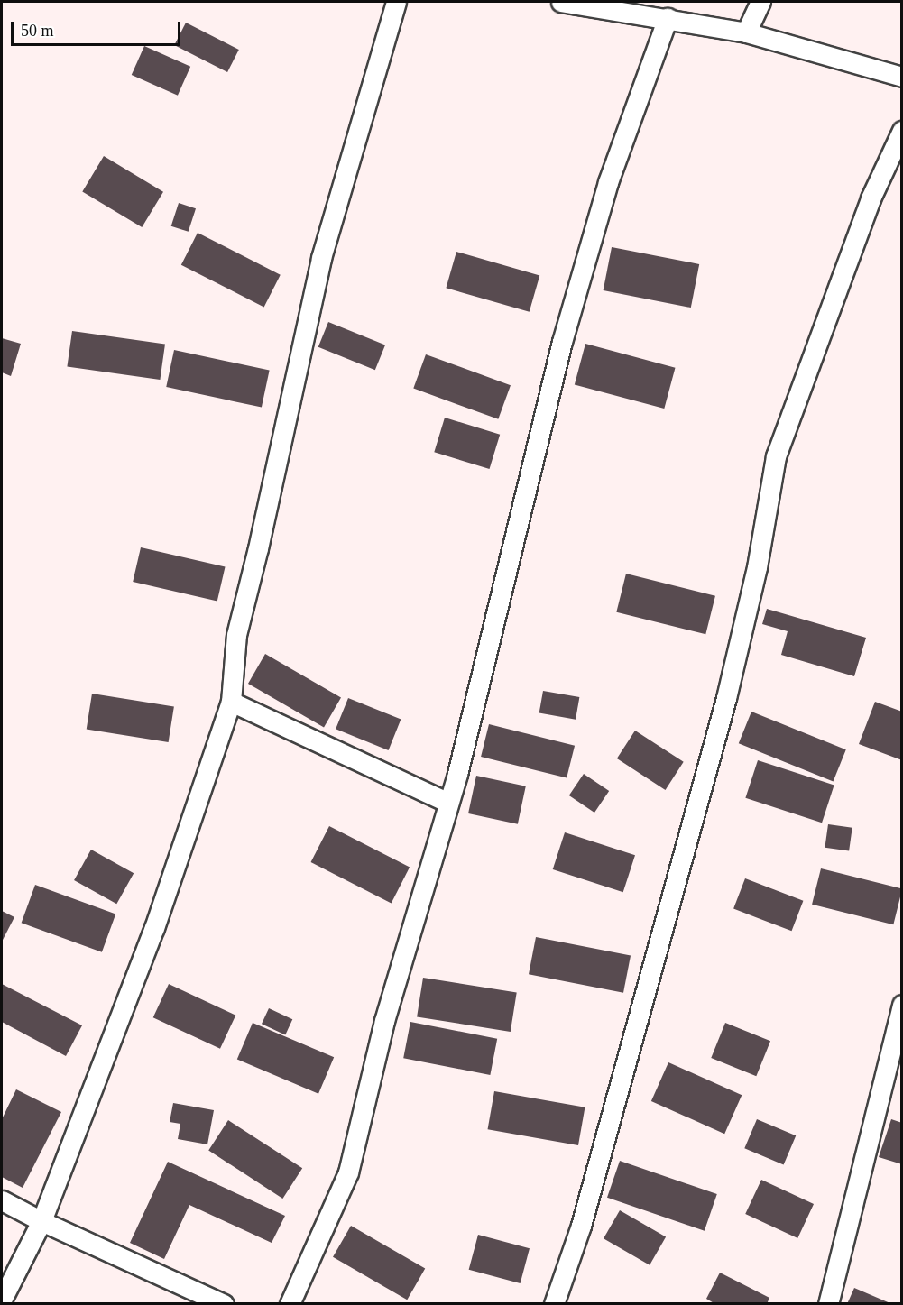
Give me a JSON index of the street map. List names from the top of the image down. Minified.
{"scale_bar":"50 m"}
